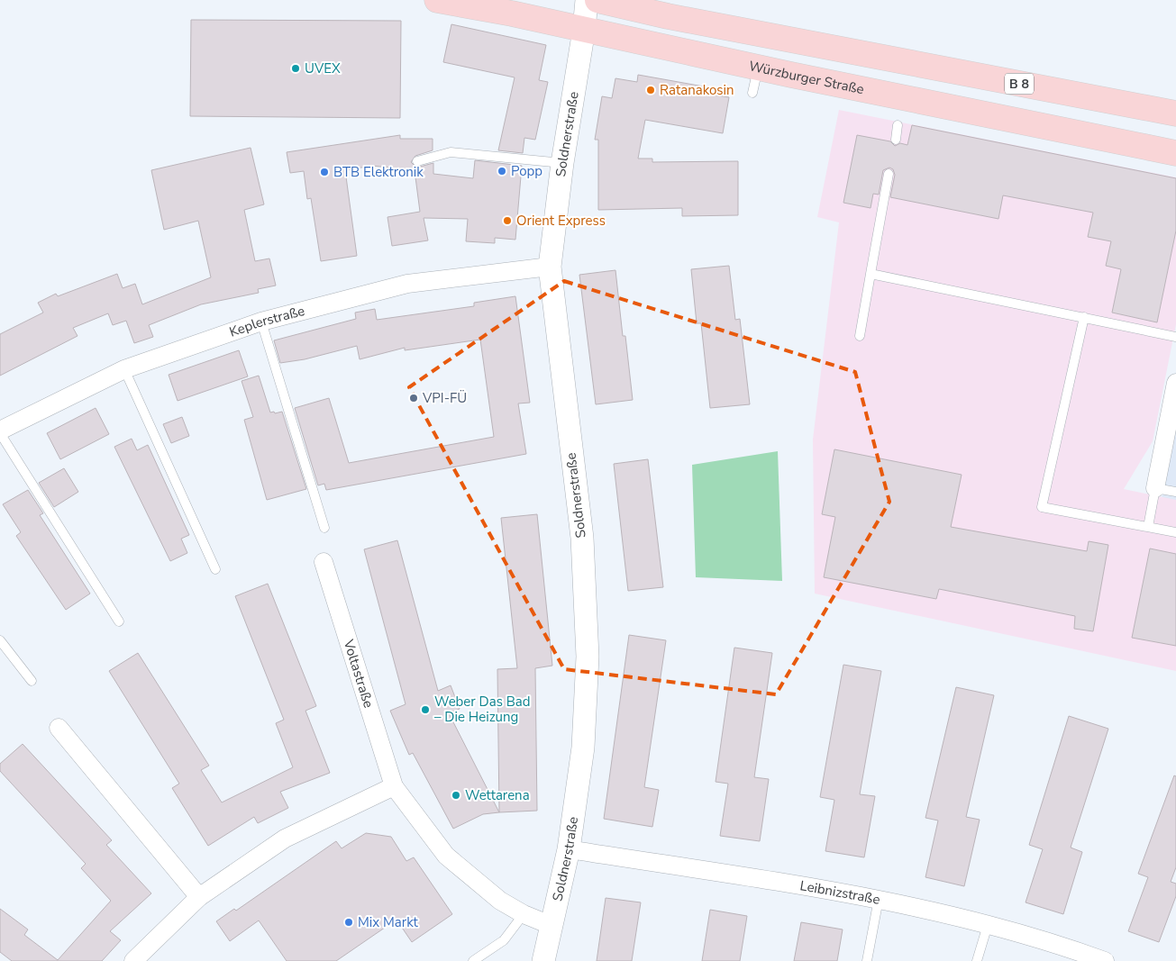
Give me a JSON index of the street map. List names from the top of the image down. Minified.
{"streets":{"main road":["Würzburger Straße","B 8"],"street":["Soldnerstraße","Keplerstraße","Voltastraße","Leibnizstraße"]},"crossings":[["Würzburger Straße","Soldnerstraße"],["Soldnerstraße","Keplerstraße"],["Soldnerstraße","Voltastraße"],["Soldnerstraße","Leibnizstraße"]],"places":["UVEX","Ratanakosin","Popp","BTB Elektronik","Orient Express","VPI-FÜ","Weber Das Bad – Die Heizung","Wettarena","Mix Markt"]}
